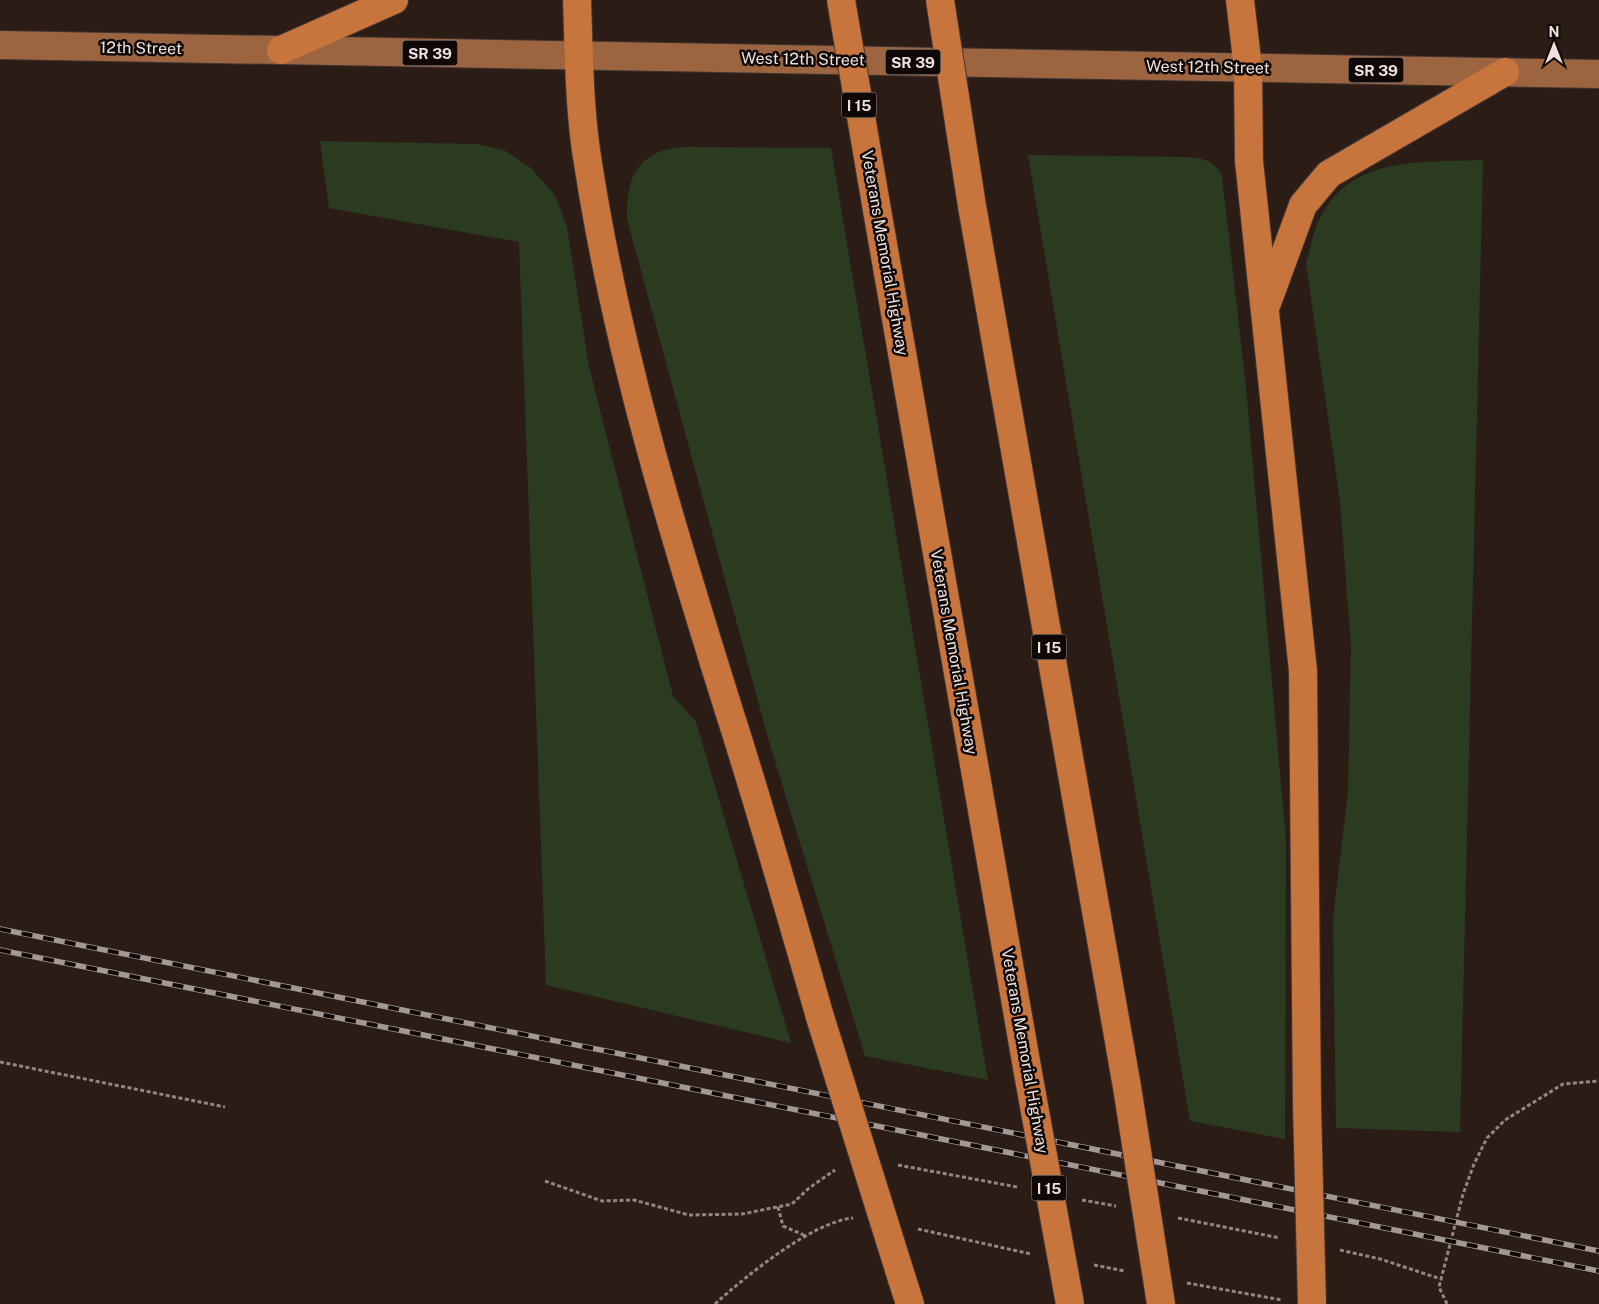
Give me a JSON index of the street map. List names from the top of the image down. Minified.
{"streets":{"highway":["I 15","Veterans Memorial Highway"],"main road":["12th Street","SR 39","West 12th Street"]},"crossings":[["12th Street","West 12th Street"],["SR 39","West 12th Street"]],"north":"top"}
